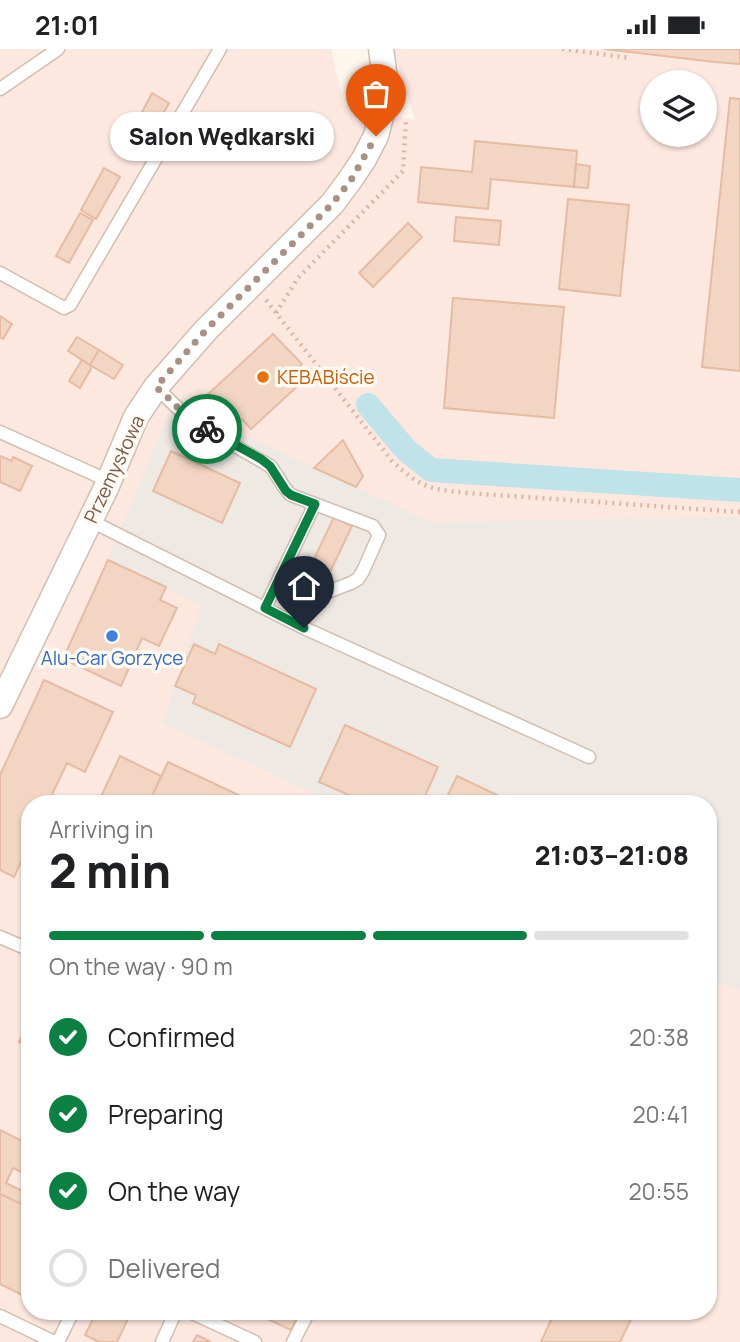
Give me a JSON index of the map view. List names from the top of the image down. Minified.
{"streets":{"street":["Przemysłowa"]},"places":["Salon Wędkarski","KEBABiście","Alu-Car Gorzyce"],"page":{"status":"21:01","bubble":"Salon Wędkarski","heading":["2 min","Arriving in","21:03–21:08"],"bar":"On the way · 90 m","list":[["Confirmed","20:38"],["Preparing","20:41"],["On the way","20:55"],"Delivered"]}}
